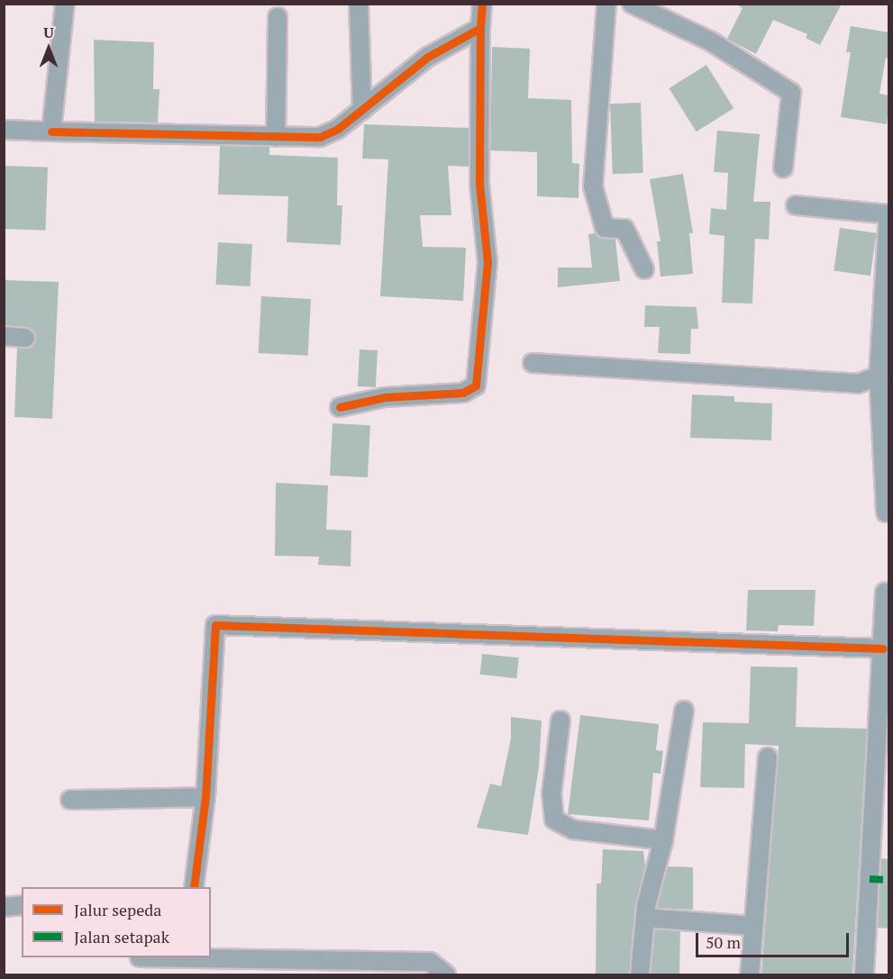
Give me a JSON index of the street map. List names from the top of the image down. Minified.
{"legend":["Jalur sepeda","Jalan setapak"],"scale_bar":"50 m","north":"top"}
